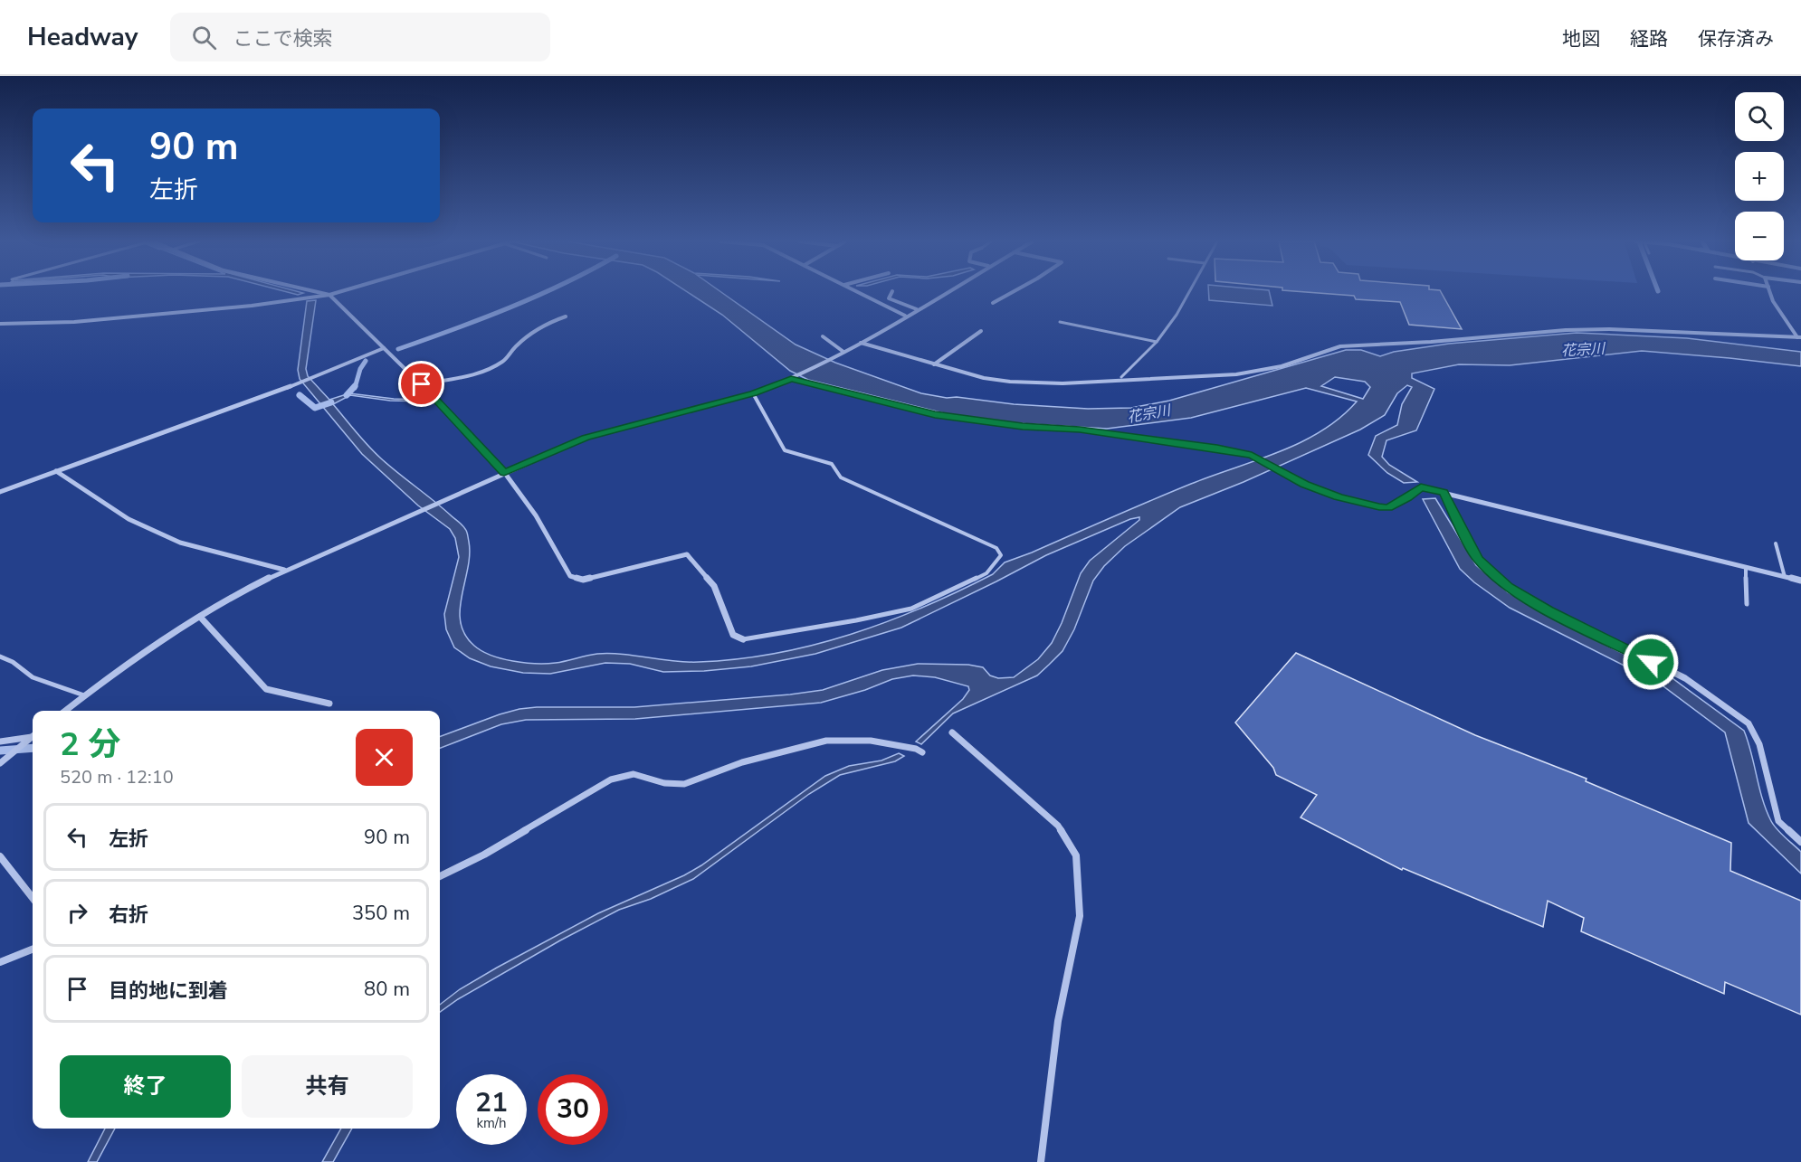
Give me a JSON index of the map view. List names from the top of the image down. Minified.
{"water":["花宗川"],"page":{"header":"Headway","search":"ここで検索","nav":["地図","経路","保存済み"],"map_buttons":["+","−"],"turn":["90 m","左折"],"heading":["2 分","520 m · 12:10"],"list":[{"name":"左折","value":"90 m"},{"name":"右折","value":"350 m"},{"name":"目的地に到着","value":"80 m"}],"buttons":["終了","共有"],"speed":"21 km/h","limit":"30"}}
